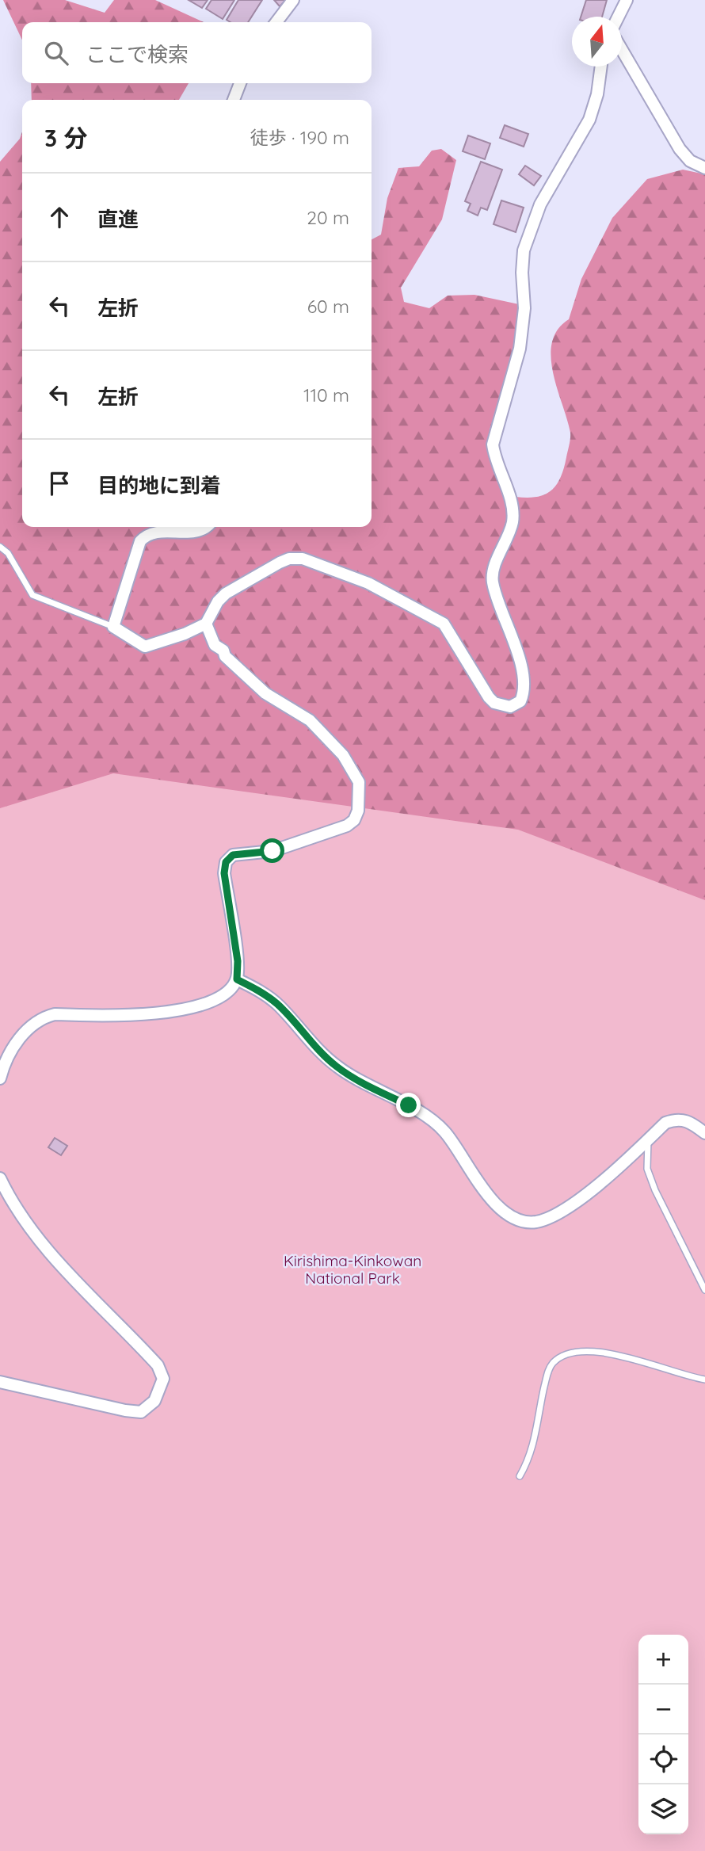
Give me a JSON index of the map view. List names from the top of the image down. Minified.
{"parks":["Kirishima-Kinkowan National Park"],"north":"top","page":{"search":"ここで検索","heading":["3 分","徒歩 · 190 m"],"list":[["直進","20 m"],["左折","60 m"],["左折","110 m"],"目的地に到着"],"map_buttons":["+","−"]}}
